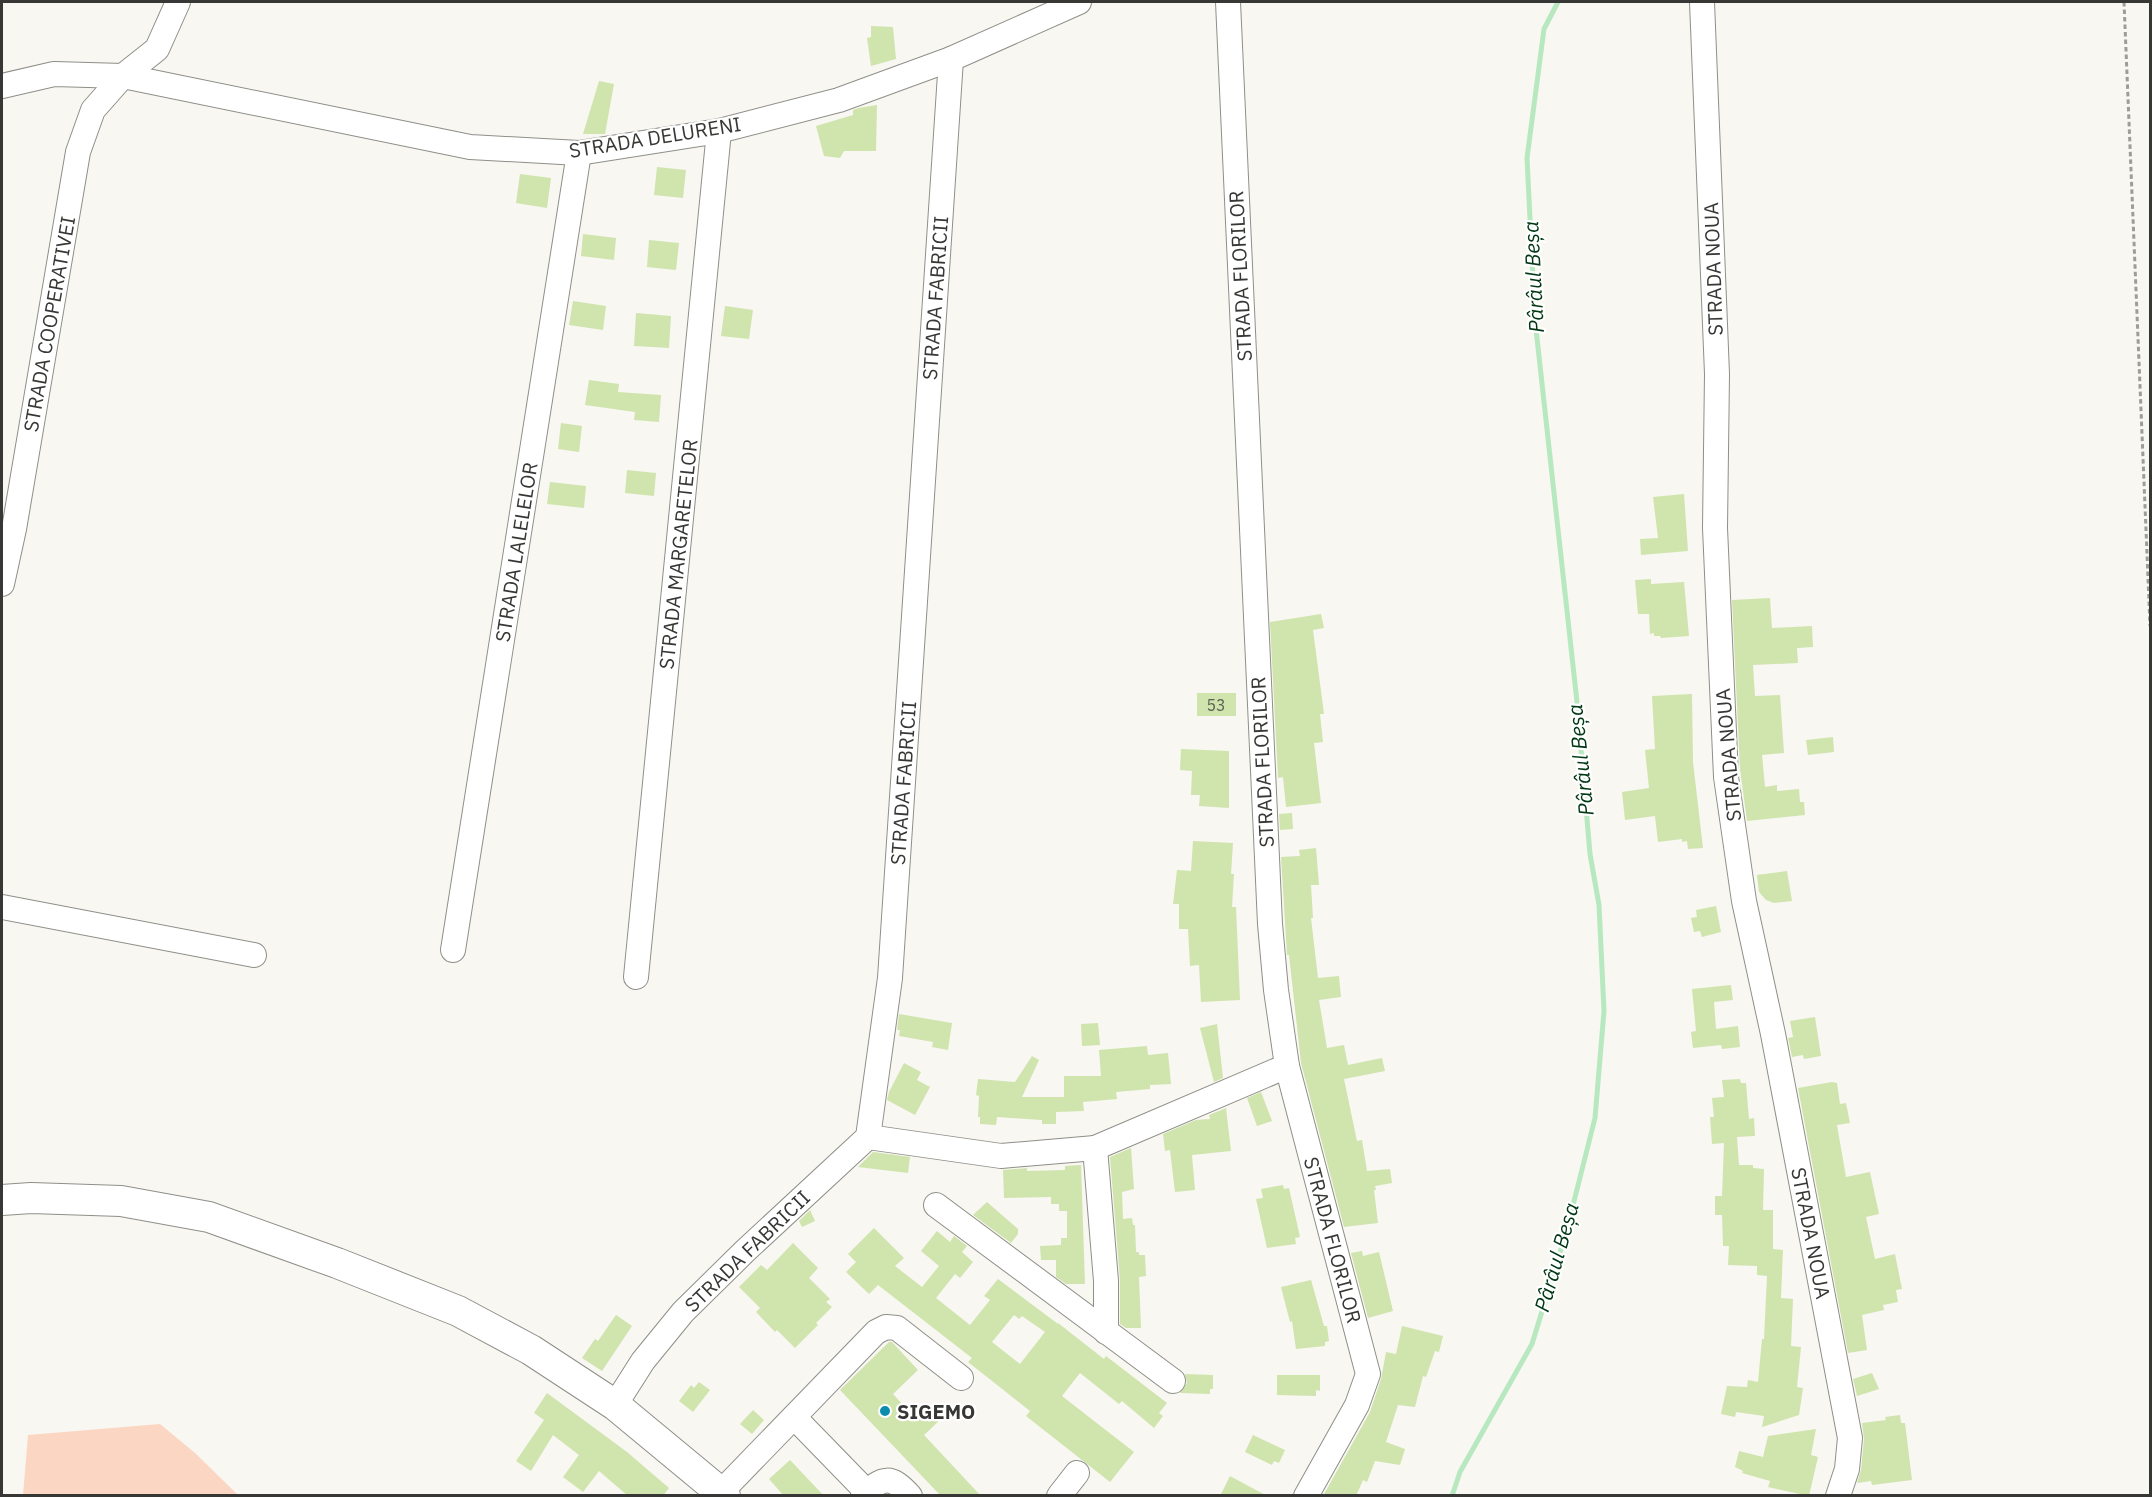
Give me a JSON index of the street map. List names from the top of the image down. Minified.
{"streets":{"street":["STRADA DELURENI","STRADA NOUA","STRADA FLORILOR","STRADA FABRICII","STRADA COOPERATIVEI","STRADA LALELELOR","STRADA MARGARETELOR"]},"crossings":[["STRADA DELURENI","STRADA FABRICII"],["STRADA DELURENI","STRADA COOPERATIVEI"],["STRADA DELURENI","STRADA LALELELOR"],["STRADA DELURENI","STRADA MARGARETELOR"]],"water":["Pârâul Beșa"],"places":["SIGEMO"],"house_numbers":["53"]}
